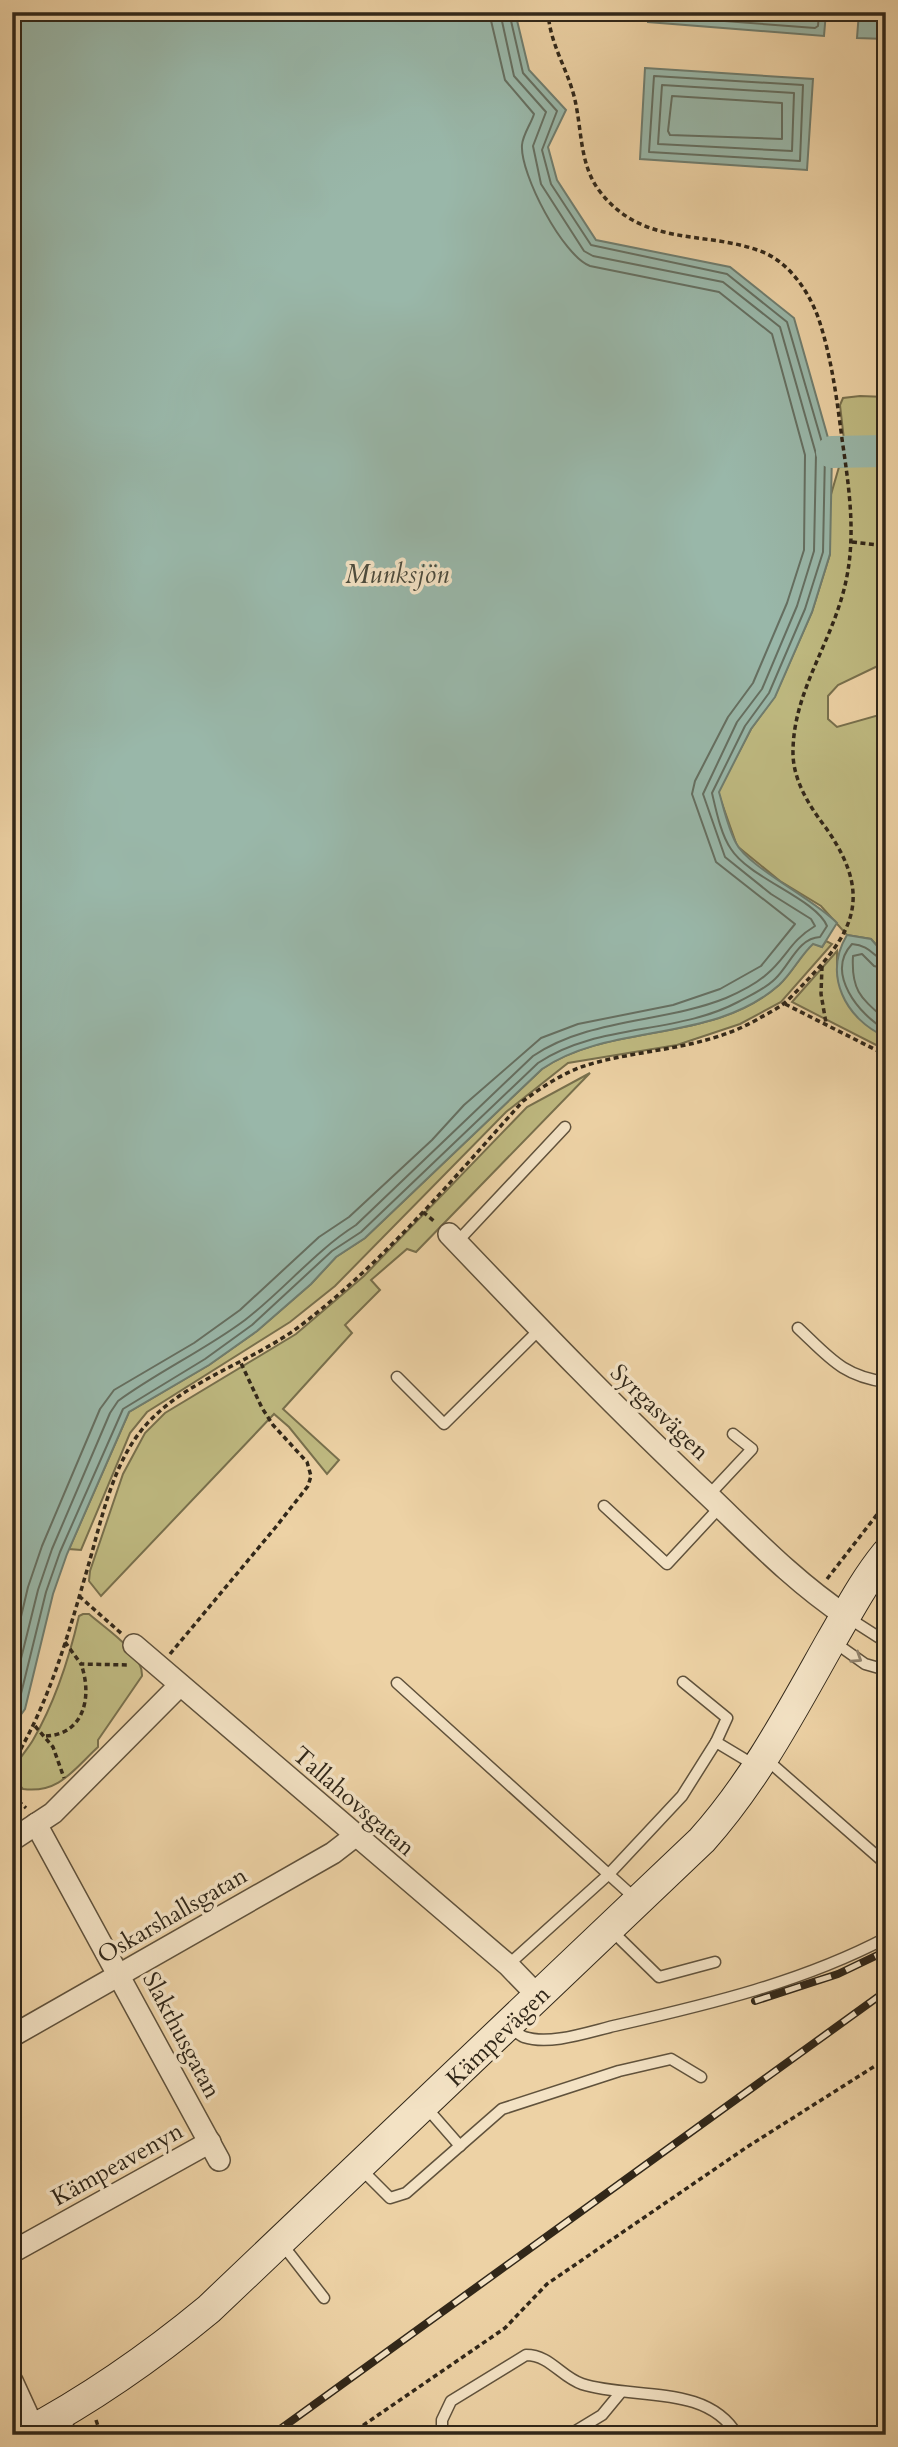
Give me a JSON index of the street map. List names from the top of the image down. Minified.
{"streets":{"main road":["Kämpevägen"],"street":["Syrgasvägen","Tallahovsgatan","Oskarshallsgatan","Slakthusgatan","Kämpeavenyn"]},"crossings":[["Syrgasvägen","Kämpevägen"],["Tallahovsgatan","Oskarshallsgatan"],["Tallahovsgatan","Kämpevägen"],["Oskarshallsgatan","Slakthusgatan"],["Slakthusgatan","Kämpeavenyn"]],"water":["Munksjön"]}
